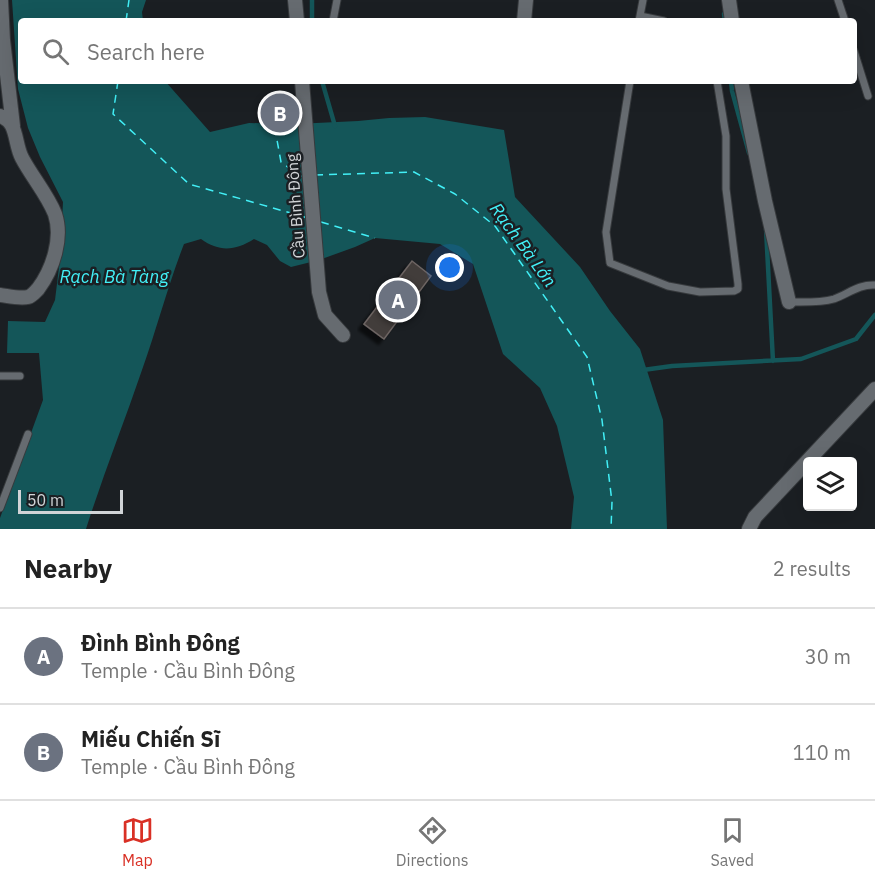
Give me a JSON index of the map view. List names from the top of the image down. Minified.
{"streets":{"street":["Cầu Bình Đông"]},"water":["Rạch Bà Lớn","Rạch Bà Tàng"],"scale_bar":"50 m","page":{"search":"Search here","pins":["B","A"],"scale":"50 m","heading":["Nearby","2 results"],"list":[{"mark":"A","name":"Đình Bình Đông","note":"Temple · Cầu Bình Đông","value":"30 m"},{"mark":"B","name":"Miếu Chiến Sĩ","note":"Temple · Cầu Bình Đông","value":"110 m"}],"nav":["Map","Directions","Saved"]}}
